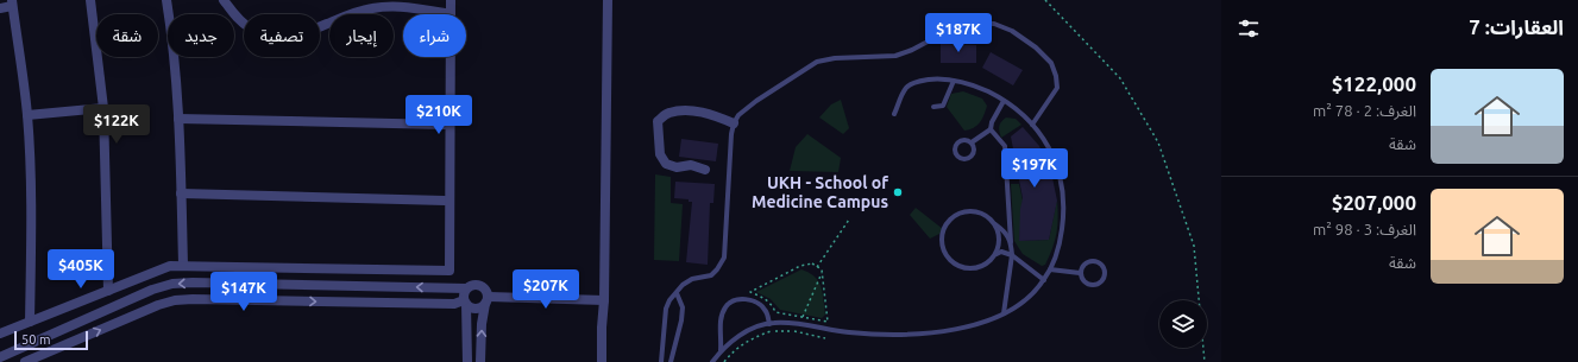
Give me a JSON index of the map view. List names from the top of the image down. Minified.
{"places":["UKH - School of Medicine Campus"],"scale_bar":"50 m","page":{"heading":"العقارات: 7","price":["$187K","$210K","$122K","$197K","$405K","$207K","$147K"],"chip":["شراء","إيجار","تصفية","جديد","شقة"],"list":[{"name":"$122,000","note":"الغرف: 2 · 78 m² · شقة"},{"name":"$207,000","note":"الغرف: 3 · 98 m² · شقة"}],"scale":"50 m"}}
